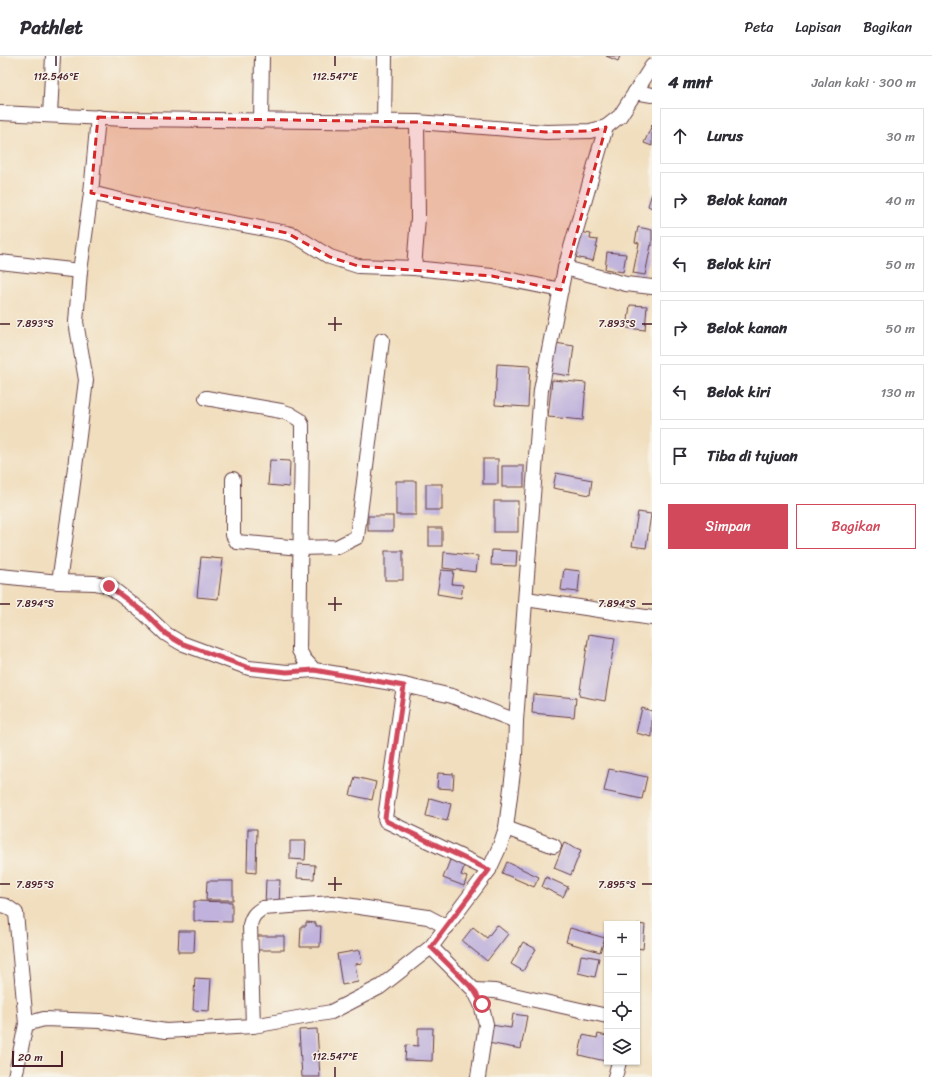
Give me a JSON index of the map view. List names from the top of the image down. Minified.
{"scale_bar":"20 m","page":{"header":"Pathlet","nav":["Peta","Lapisan","Bagikan"],"heading":["4 mnt","Jalan kaki · 300 m"],"list":[["Lurus","30 m"],["Belok kanan","40 m"],["Belok kiri","50 m"],["Belok kanan","50 m"],["Belok kiri","130 m"],"Tiba di tujuan"],"buttons":["Simpan","Bagikan"],"map_buttons":["+","−"],"scale":"20 m"},"coordinates":["112.546°E","112.547°E","7.893°S","7.894°S","7.895°S"]}
